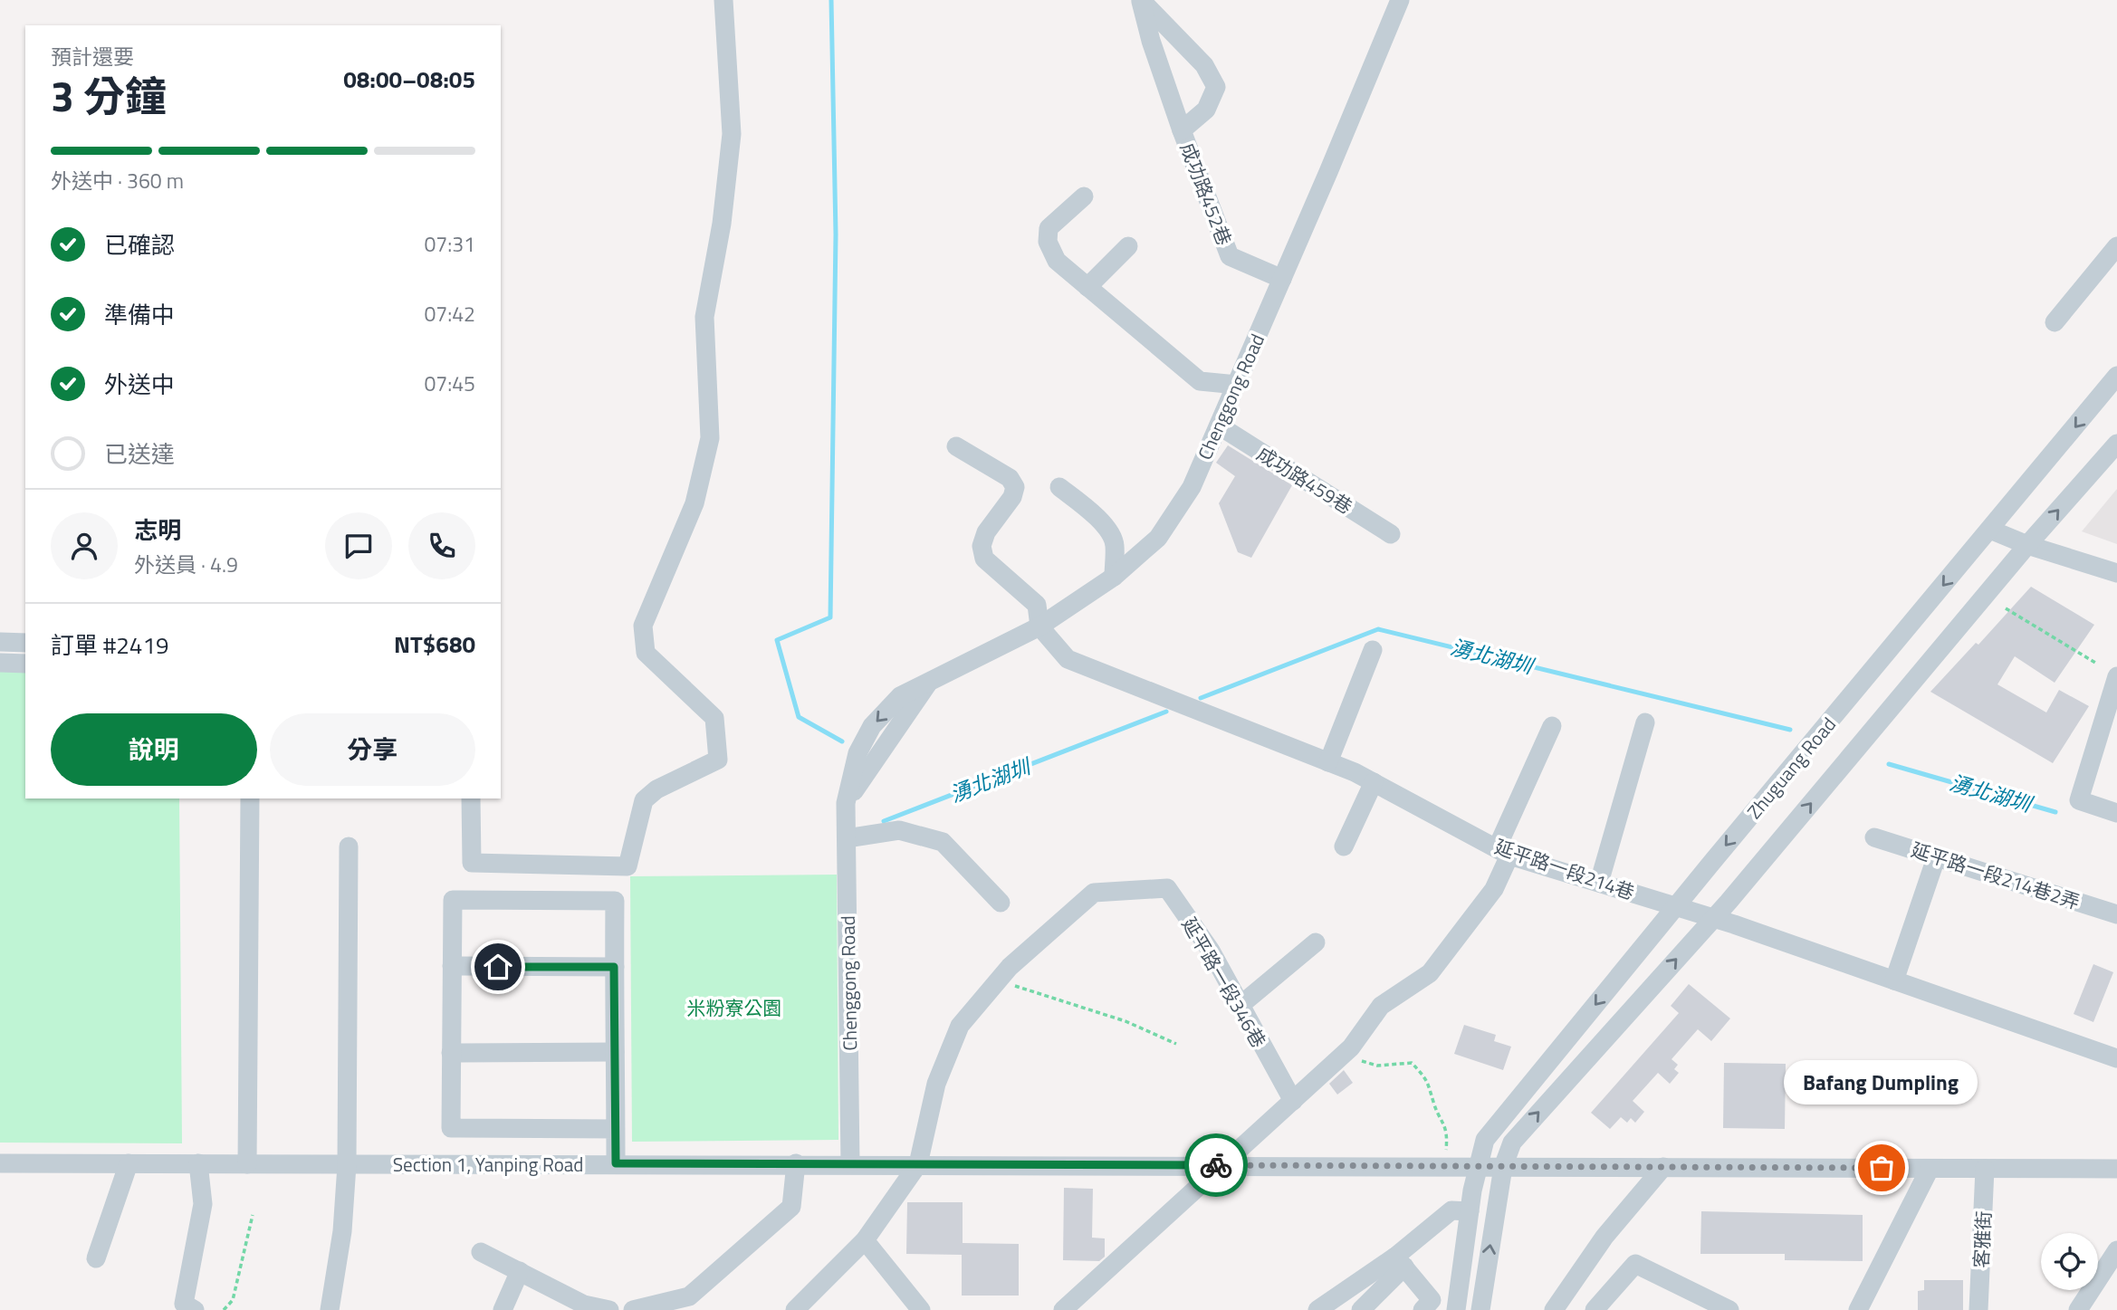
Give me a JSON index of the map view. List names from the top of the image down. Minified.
{"streets":{"street":["成功路452巷","Chenggong Road","成功路459巷","Zhuguang Road","延平路一段214巷","延平路一段214巷2弄","延平路一段346巷","Section 1, Yanping Road","客雅街"]},"crossings":[["成功路452巷","Chenggong Road"],["Chenggong Road","成功路459巷"],["Chenggong Road","延平路一段214巷"],["Chenggong Road","Section 1, Yanping Road"],["Zhuguang Road","延平路一段214巷"],["Zhuguang Road","Section 1, Yanping Road"],["延平路一段346巷","Section 1, Yanping Road"],["Section 1, Yanping Road","客雅街"]],"water":["湧北湖圳"],"parks":["米粉寮公園"],"places":["Bafang Dumpling"],"page":{"heading":["3 分鐘","預計還要","08:00–08:05"],"panel":["志明","外送員 · 4.9","訂單 #2419","NT$680"],"bar":"外送中 · 360 m","list":[["已確認","07:31"],["準備中","07:42"],["外送中","07:45"],"已送達"],"buttons":["說明","分享"],"bubble":"Bafang Dumpling"}}
